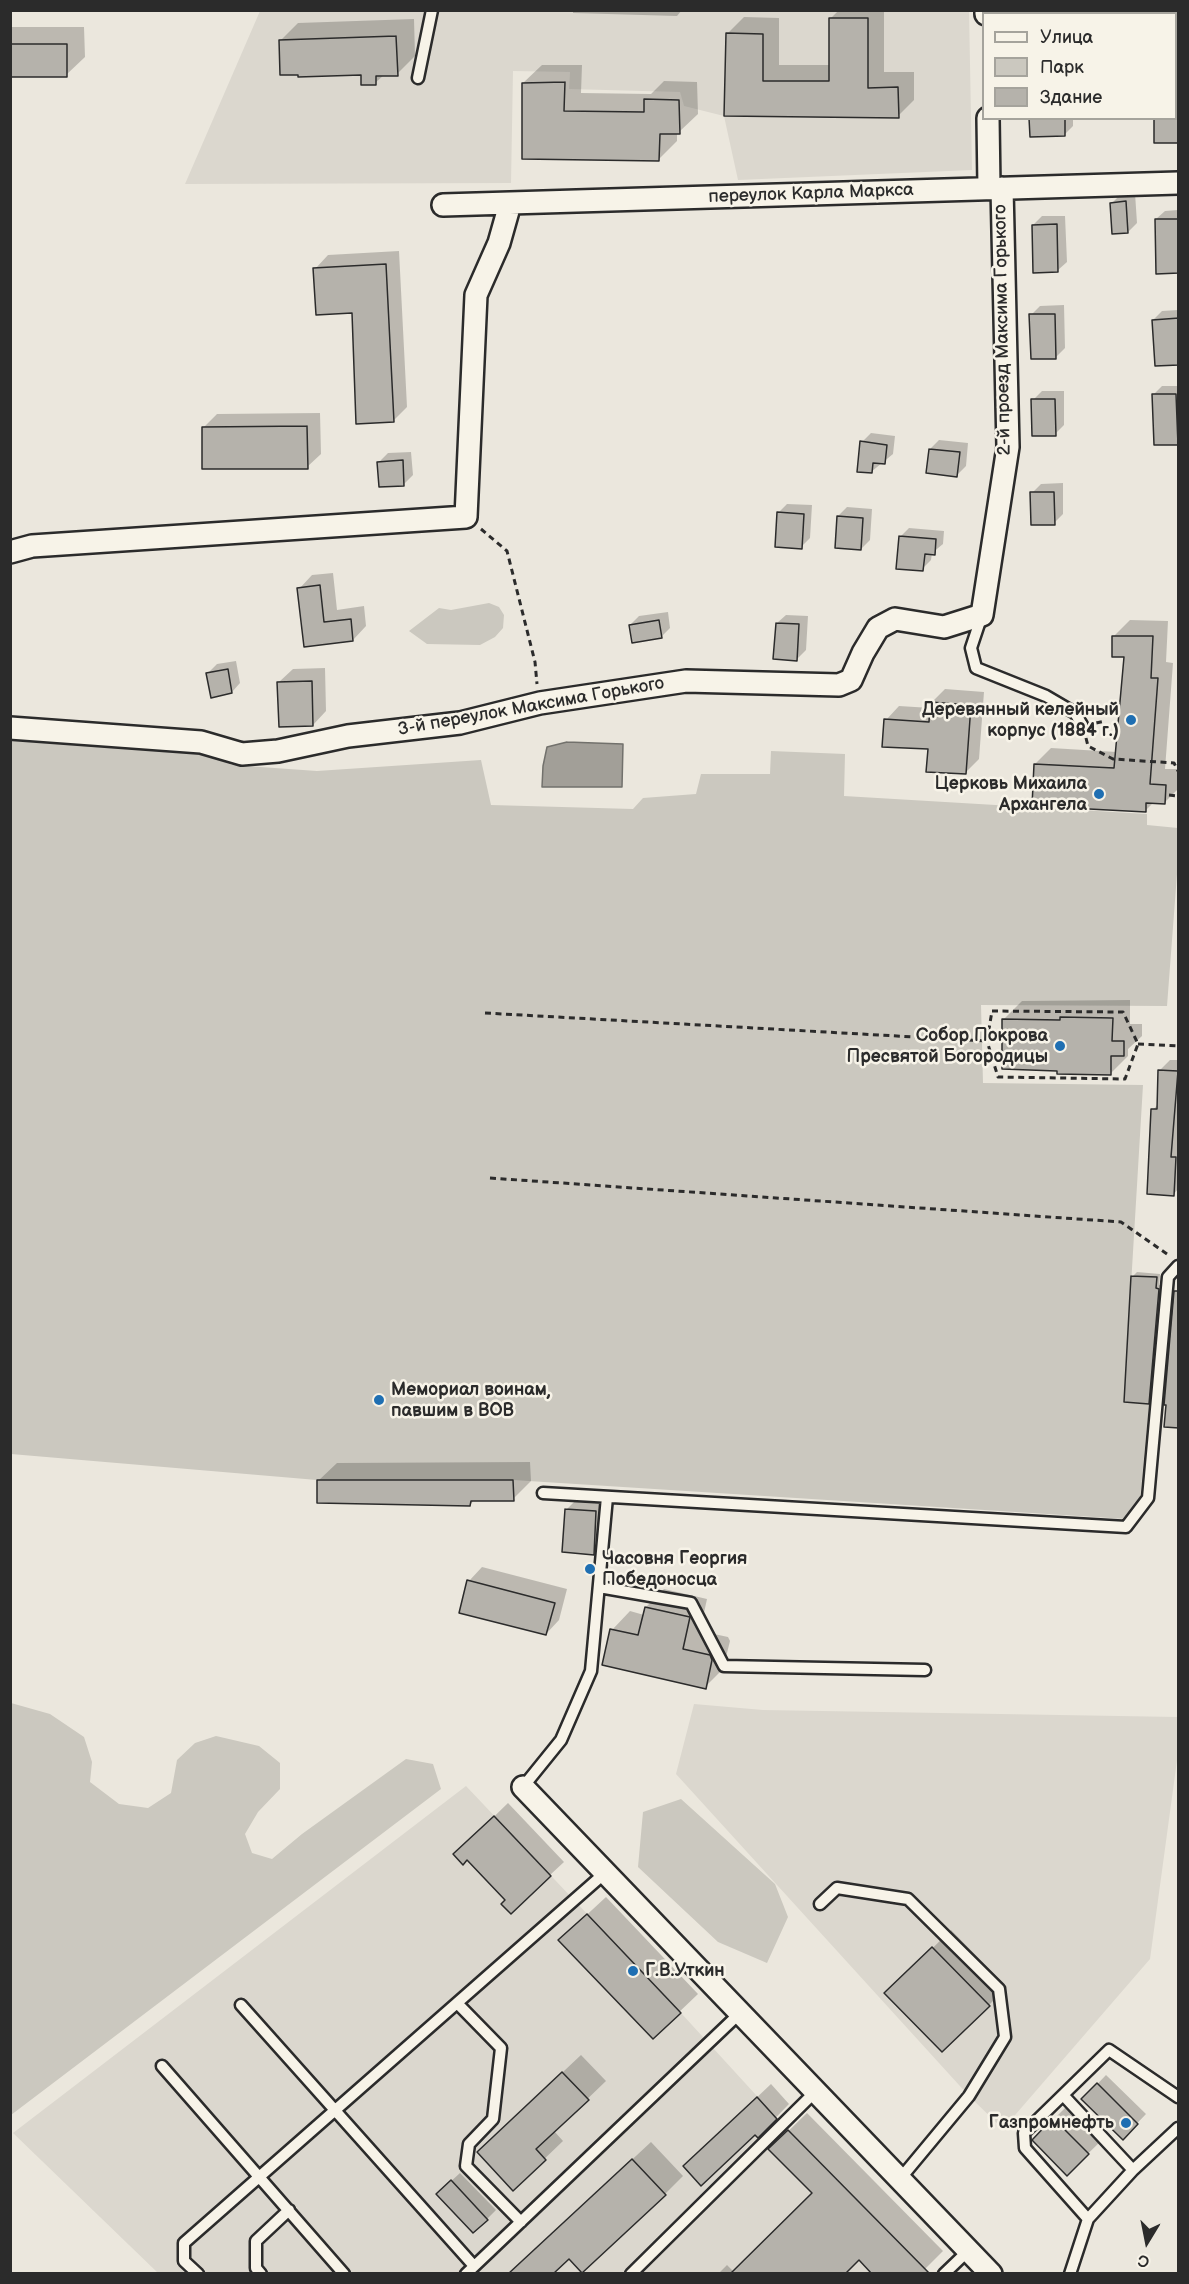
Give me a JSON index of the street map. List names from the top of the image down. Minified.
{"streets":{"street":["переулок Карла Маркса","2-й проезд Максима Горького","3-й переулок Максима Горького"]},"crossings":[["переулок Карла Маркса","2-й проезд Максима Горького"],["2-й проезд Максима Горького","3-й переулок Максима Горького"]],"places":["Деревянный келейный корпус (1884 г.)","Церковь Михаила Архангела","Собор Покрова Пресвятой Богородицы","Мемориал воинам, павшим в ВОВ","Часовня Георгия Победоносца","Г.В.Уткин","Газпромнефть"],"legend":["Улица","Парк","Здание"],"north":"bottom"}
